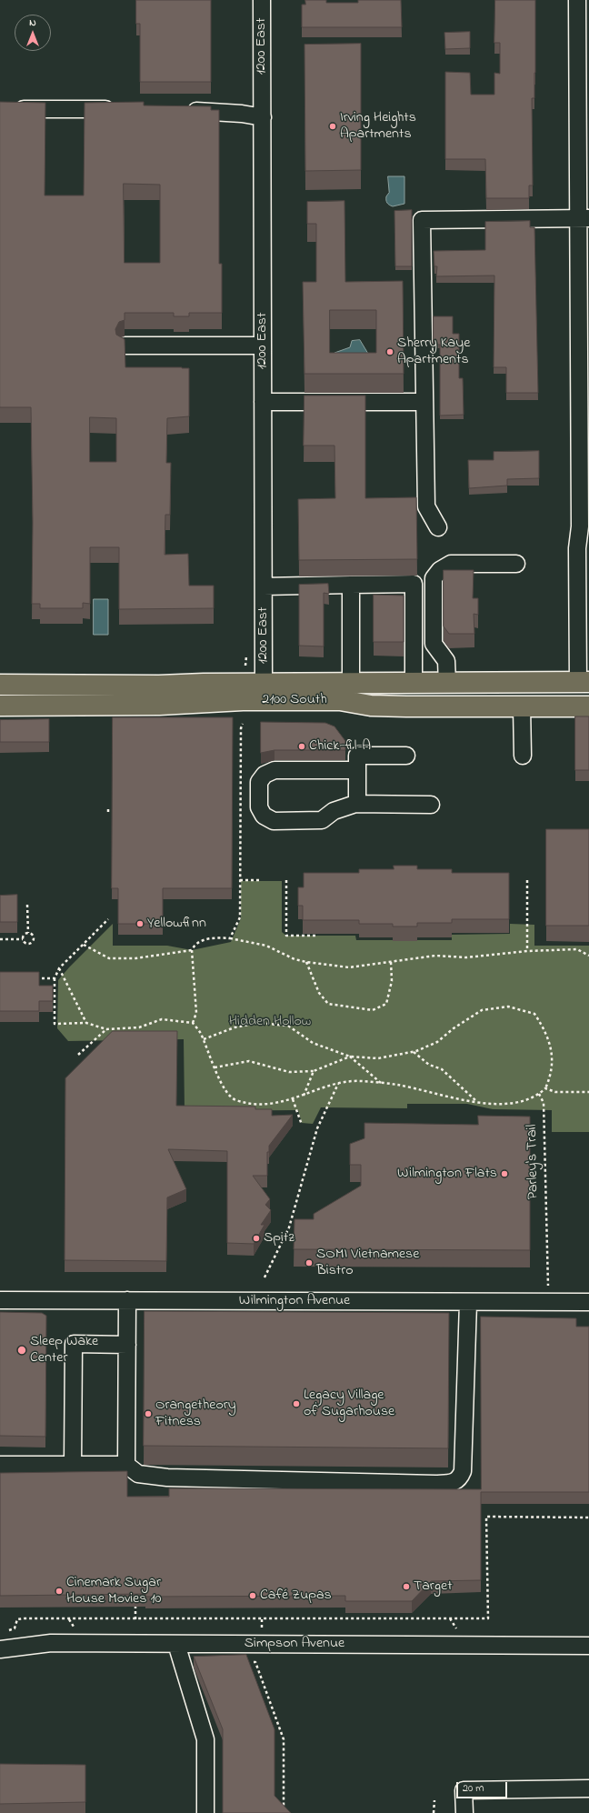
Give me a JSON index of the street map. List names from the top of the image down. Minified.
{"streets":{"main road":["2100 South"],"street":["1200 East","Wilmington Avenue","Simpson Avenue"],"path":["Parley's Trail"]},"crossings":[["1200 East","2100 South"]],"parks":["Hidden Hollow"],"places":["Irving Heights Apartments","Sherry Kaye Apartments","Chick-fil-A","Yellowfinn","Wilmington Flats","Spitz","SOMI Vietnamese Bistro","Sleep Wake Center","Legacy Village of Sugarhouse","Orangetheory Fitness","Target","Cinemark Sugar House Movies 10","Café Zupas"],"scale_bar":"20 m","north":"top"}
